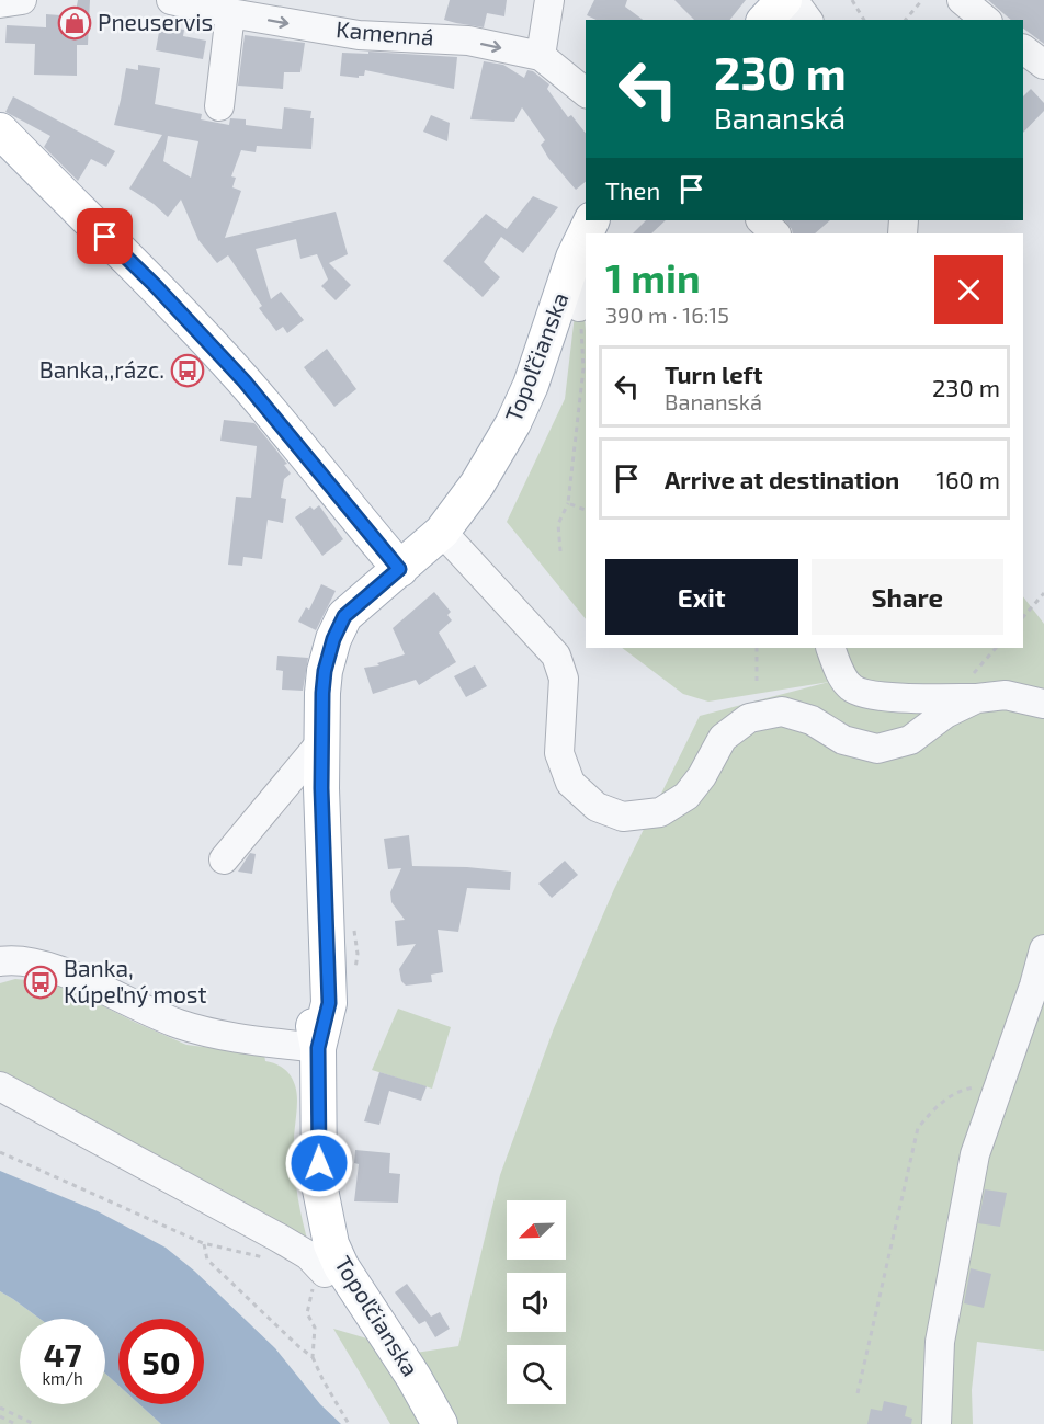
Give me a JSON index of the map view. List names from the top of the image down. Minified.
{"streets":{"main road":["Topoľčianska"],"street":["Kamenná"]},"one_way":["Kamenná"],"places":{"shop":["Pneuservis"],"bus stop":["Banka,,rázc.","Banka, Kúpeľný most"]},"north":"bottom left","page":{"turn":["230 m","Bananská"],"then":"Then","heading":["1 min","390 m · 16:15"],"list":[{"name":"Turn left","note":"Bananská","value":"230 m"},{"name":"Arrive at destination","value":"160 m"}],"buttons":["Exit","Share"],"speed":"47 km/h","limit":"50"}}
